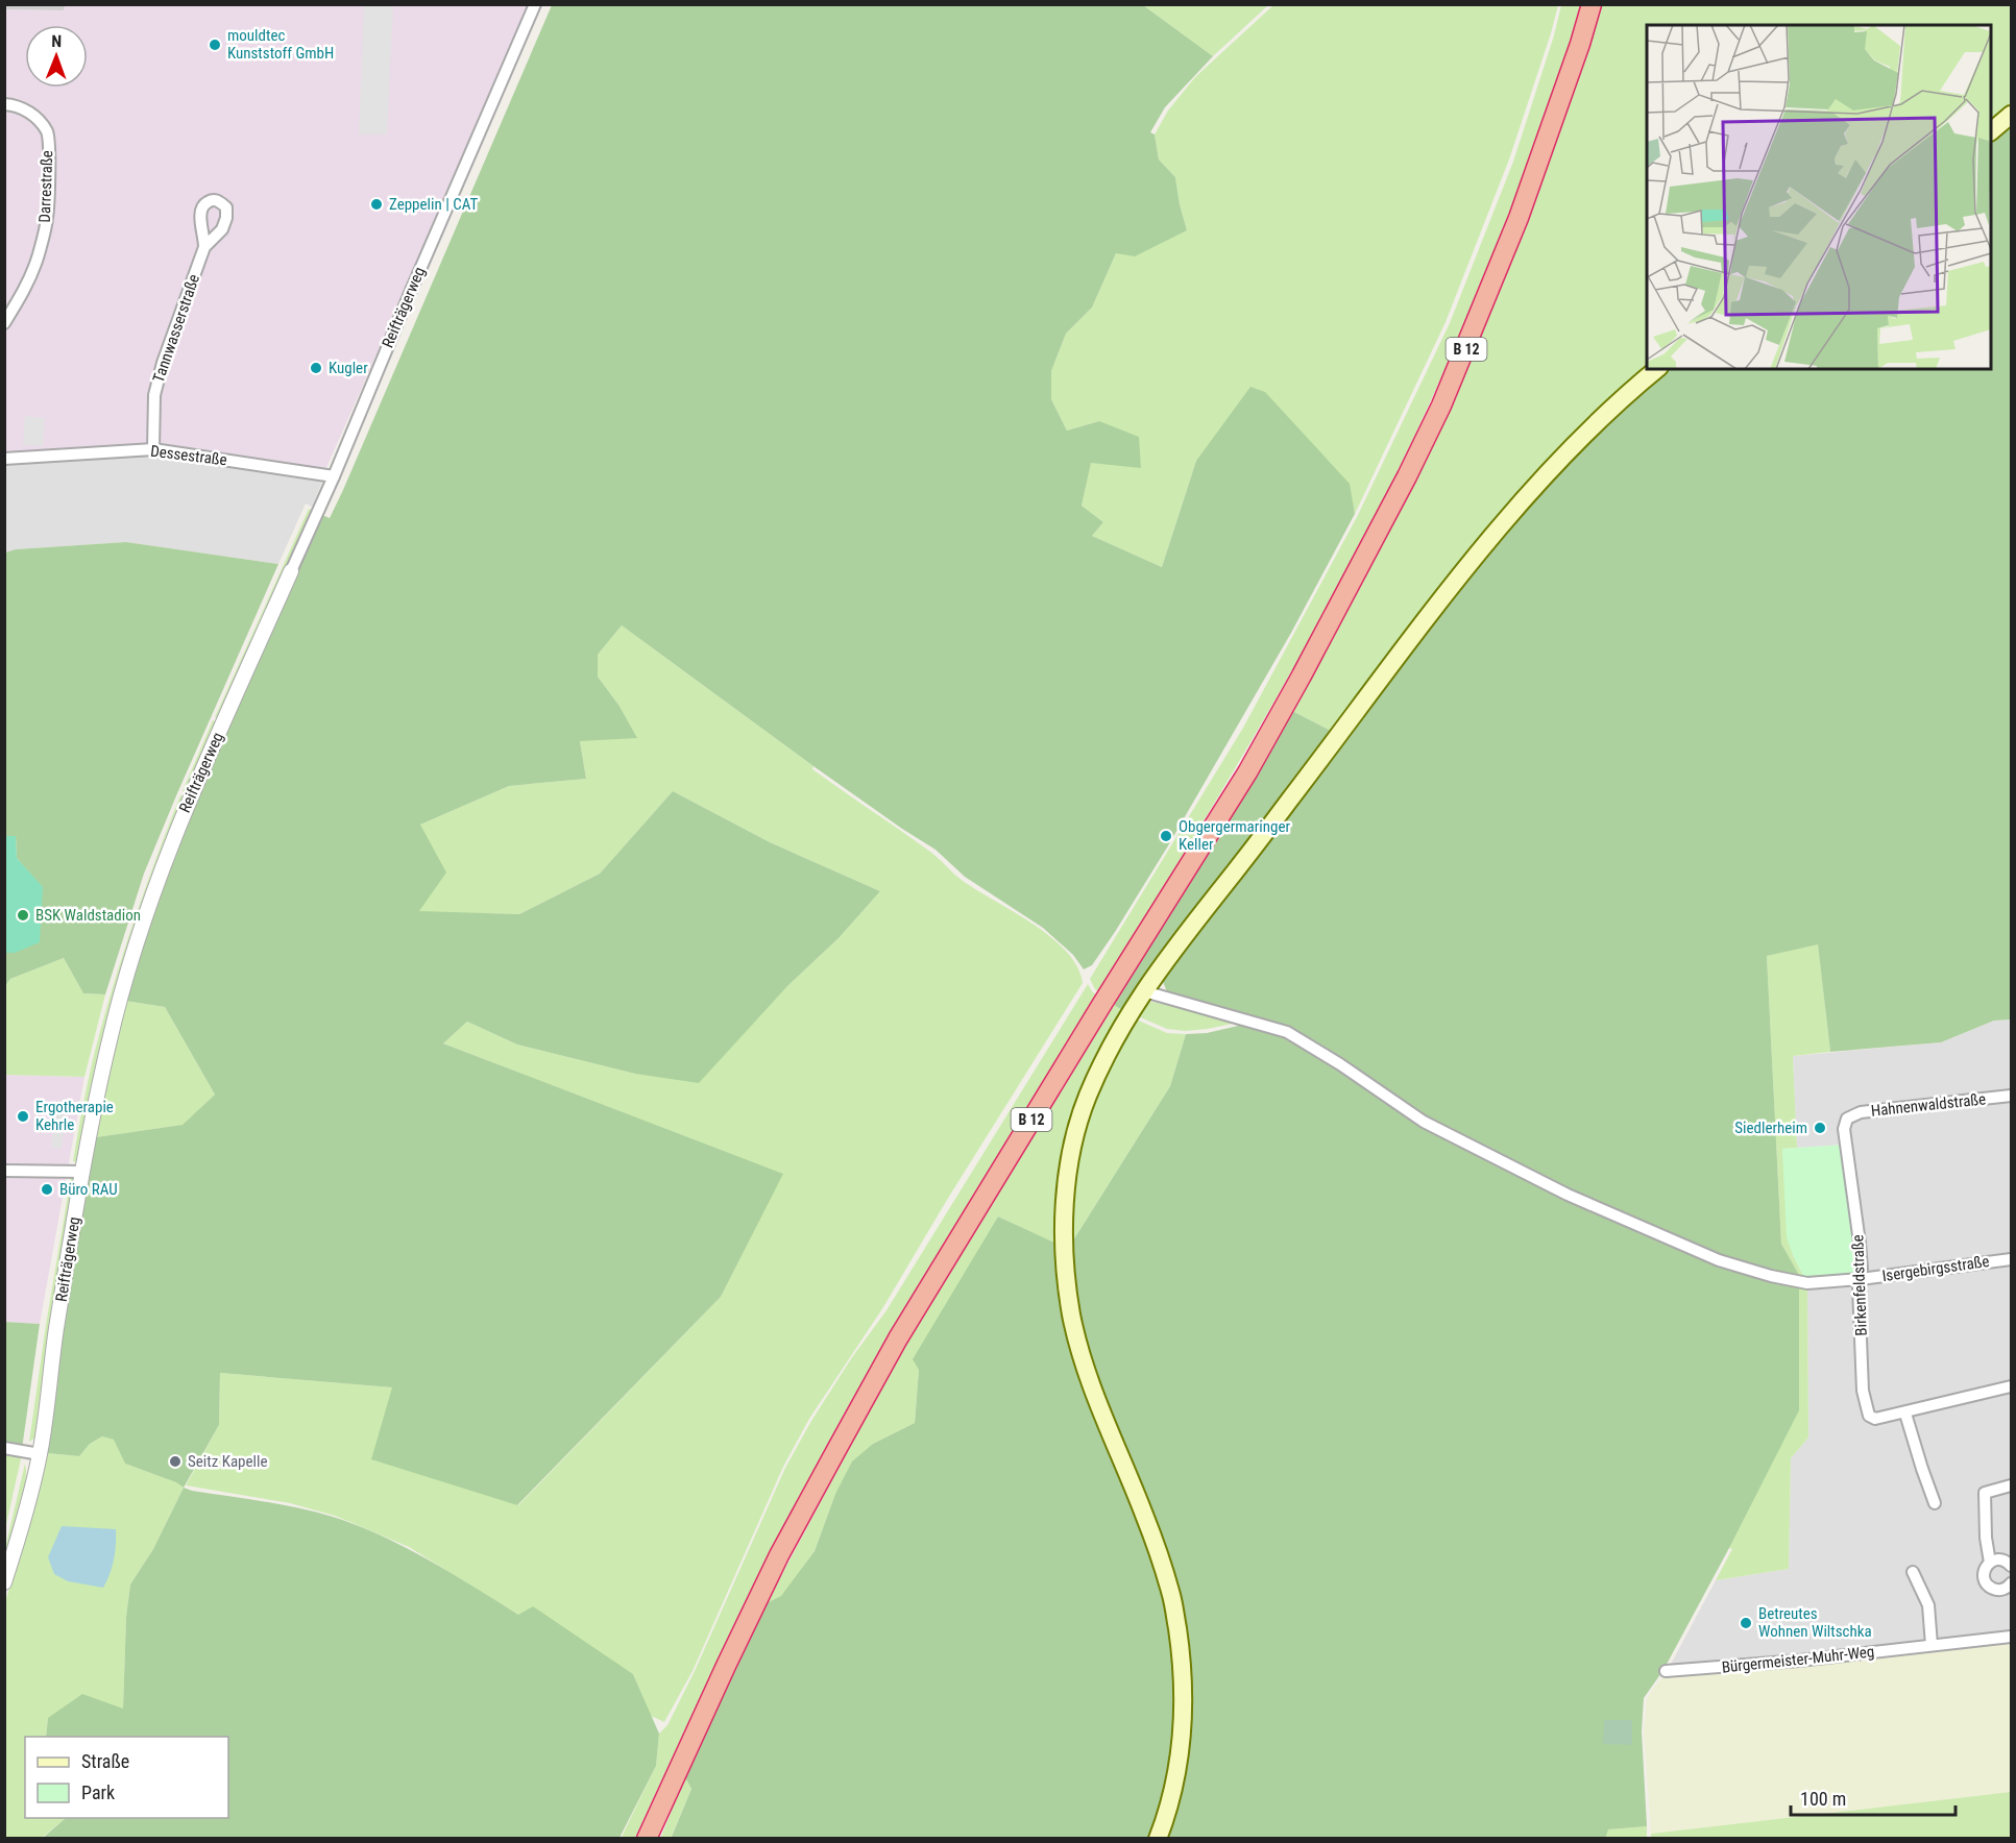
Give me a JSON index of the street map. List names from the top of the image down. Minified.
{"streets":{"highway":["B 12"],"street":["Darrestraße","Reifträgerweg","Tannwasserstraße","Dessestraße","Hahnenwaldstraße","Isergebirgsstraße","Birkenfeldstraße","Bürgermeister-Muhr-Weg"]},"crossings":[["Reifträgerweg","Dessestraße"],["Tannwasserstraße","Dessestraße"],["Hahnenwaldstraße","Birkenfeldstraße"],["Isergebirgsstraße","Birkenfeldstraße"]],"places":["mouldtec Kunststoff GmbH","Zeppelin | CAT","Kugler","Obgergermaringer Keller","BSK Waldstadion","Ergotherapie Kehrle","Siedlerheim","Büro RAU","Seitz Kapelle","Betreutes Wohnen Wiltschka"],"legend":["Straße","Park"],"scale_bar":"100 m","north":"top"}
